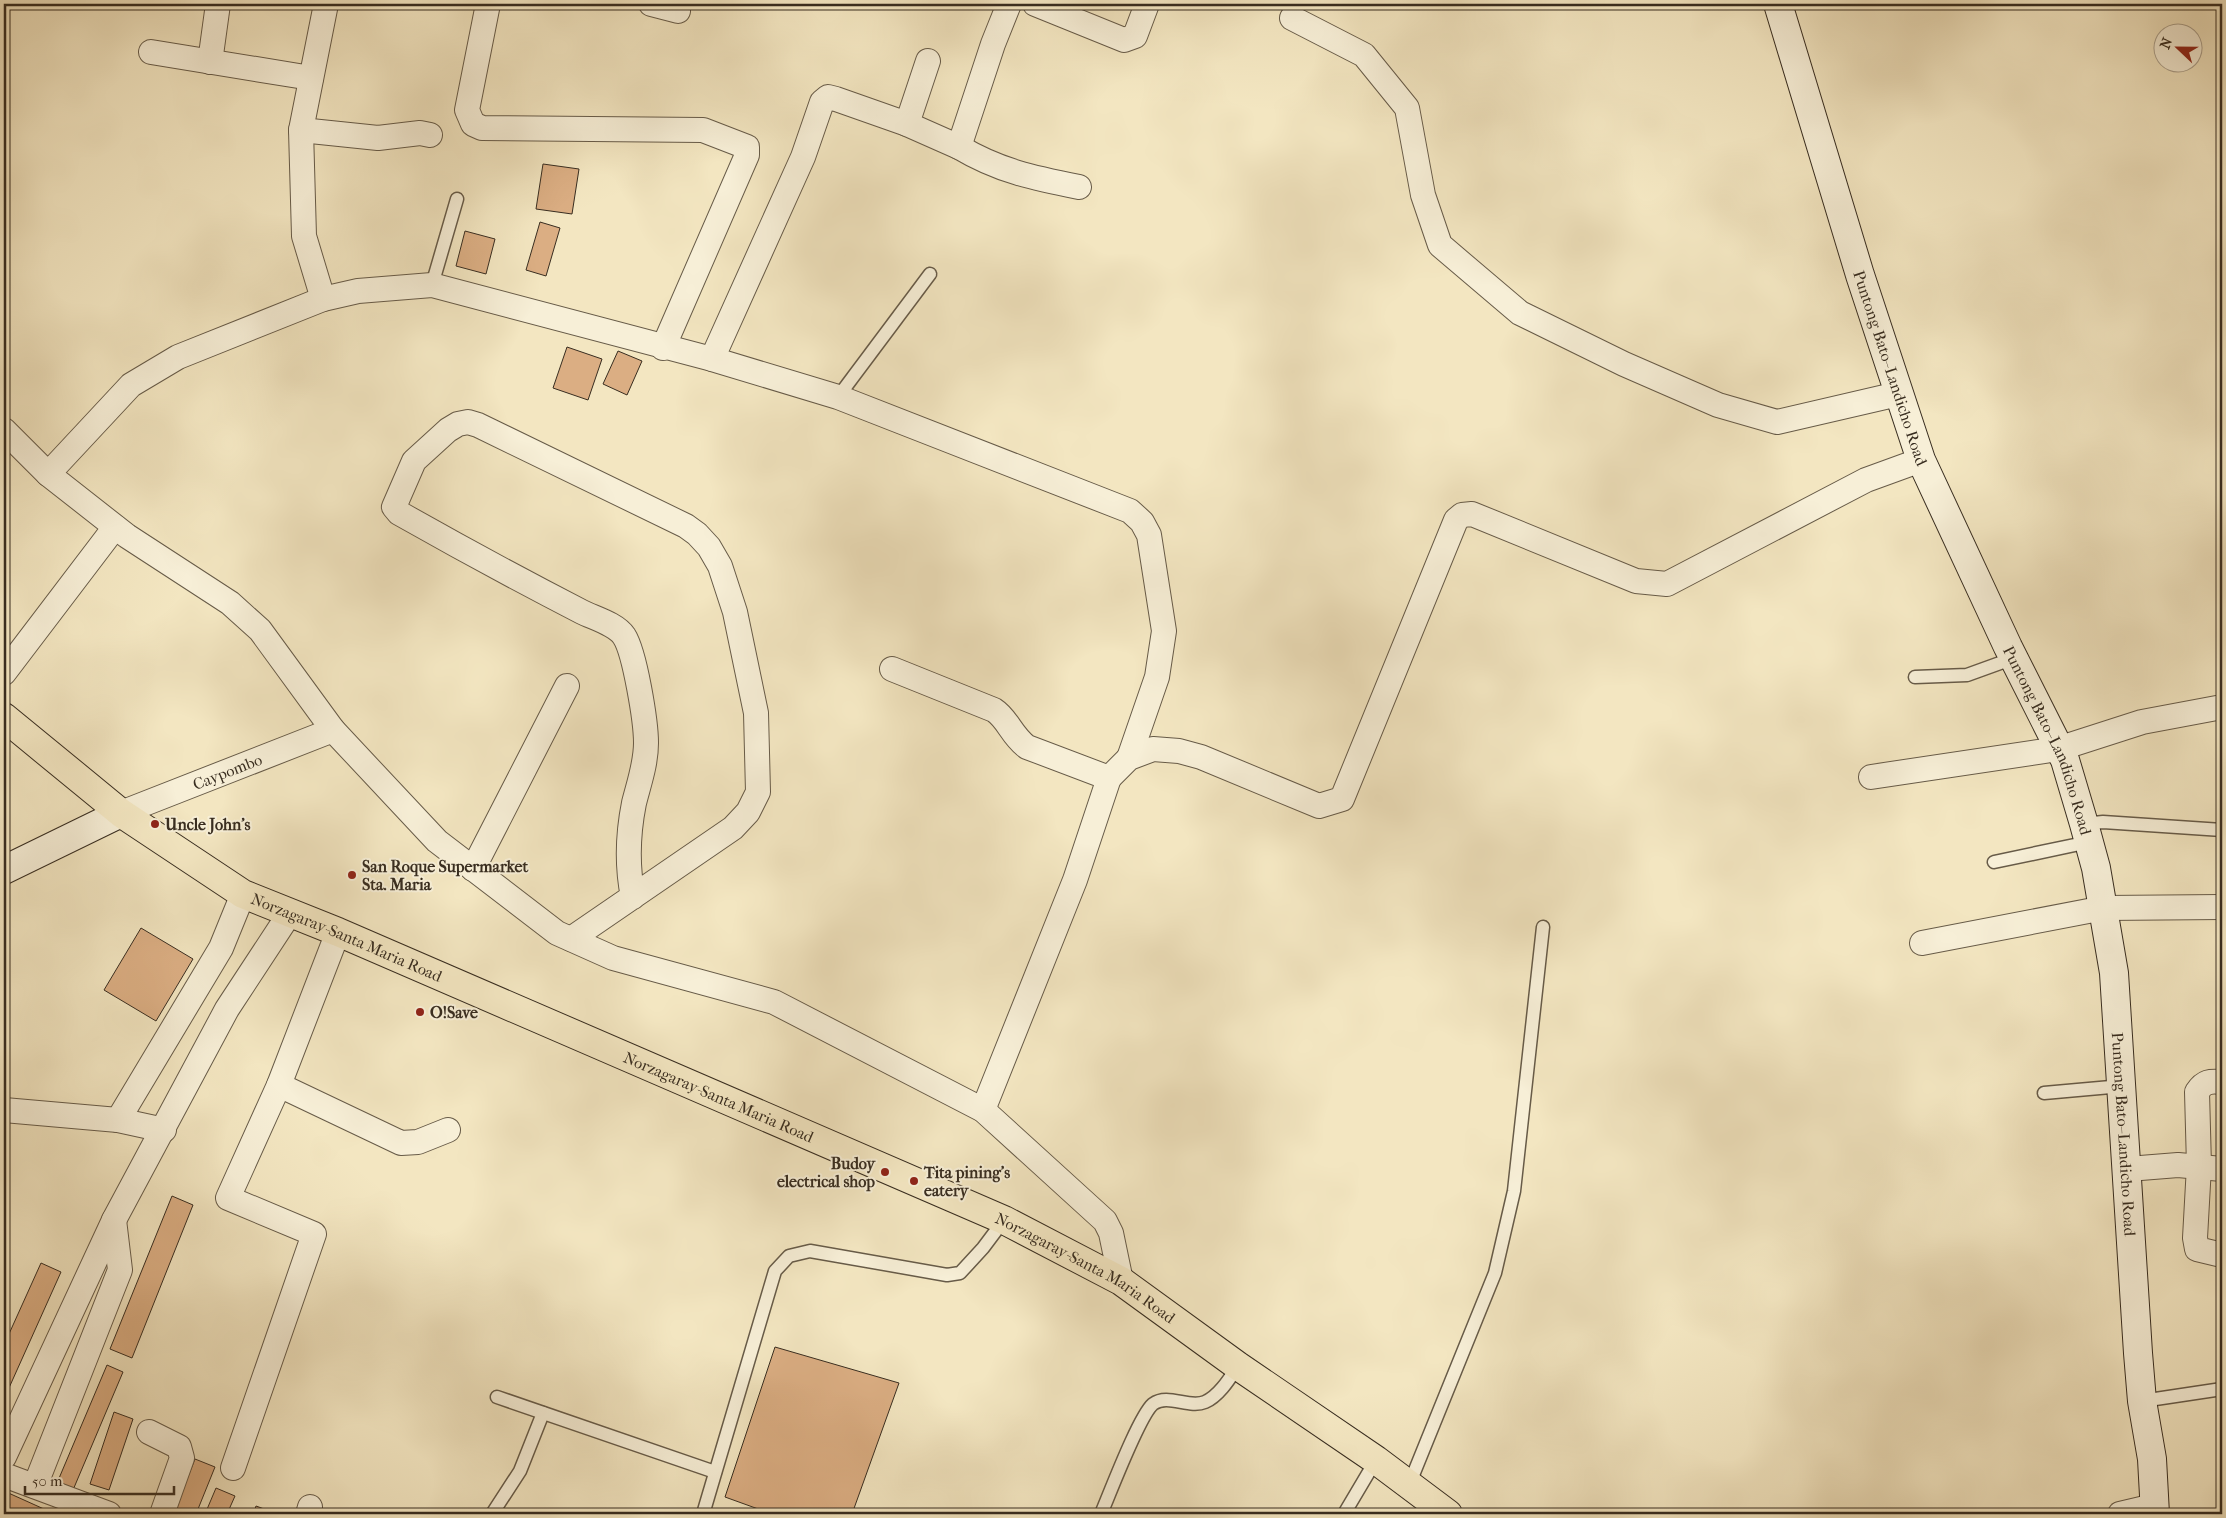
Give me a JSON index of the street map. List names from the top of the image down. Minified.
{"streets":{"main road":["Puntong Bato–Landicho Road","Norzagaray-Santa Maria Road"],"street":["Caypombo"]},"crossings":[["Caypombo","Norzagaray-Santa Maria Road"]],"places":["Uncle John's","San Roque Supermarket Sta. Maria","O!Save","Budoy electrical shop","Tita pining's eatery"],"scale_bar":"50 m","north":"left"}
